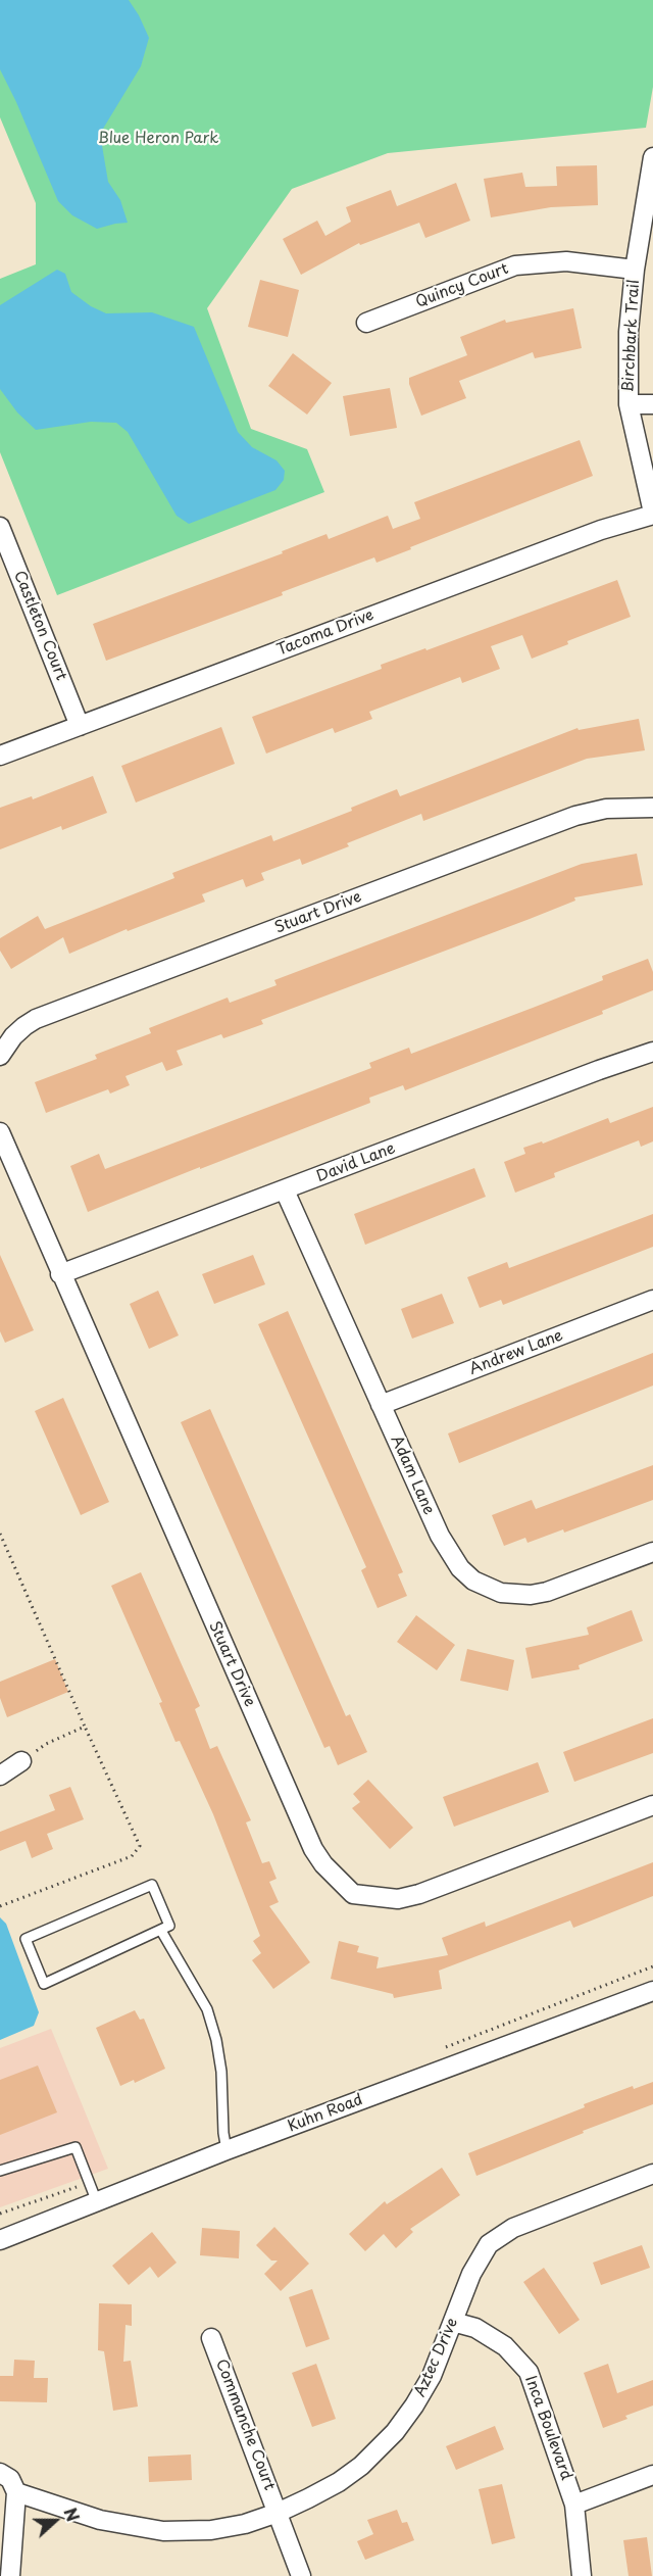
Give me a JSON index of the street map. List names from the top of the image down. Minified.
{"streets":{"street":["Quincy Court","Birchbark Trail","Castleton Court","Tacoma Drive","Stuart Drive","David Lane","Andrew Lane","Adam Lane","Kuhn Road","Aztec Drive","Commanche Court","Inca Boulevard"]},"crossings":[["Quincy Court","Birchbark Trail"],["Birchbark Trail","Tacoma Drive"],["Castleton Court","Tacoma Drive"],["Stuart Drive","David Lane"],["David Lane","Adam Lane"],["Andrew Lane","Adam Lane"],["Aztec Drive","Commanche Court"],["Aztec Drive","Inca Boulevard"]],"parks":["Blue Heron Park"],"north":"right"}
